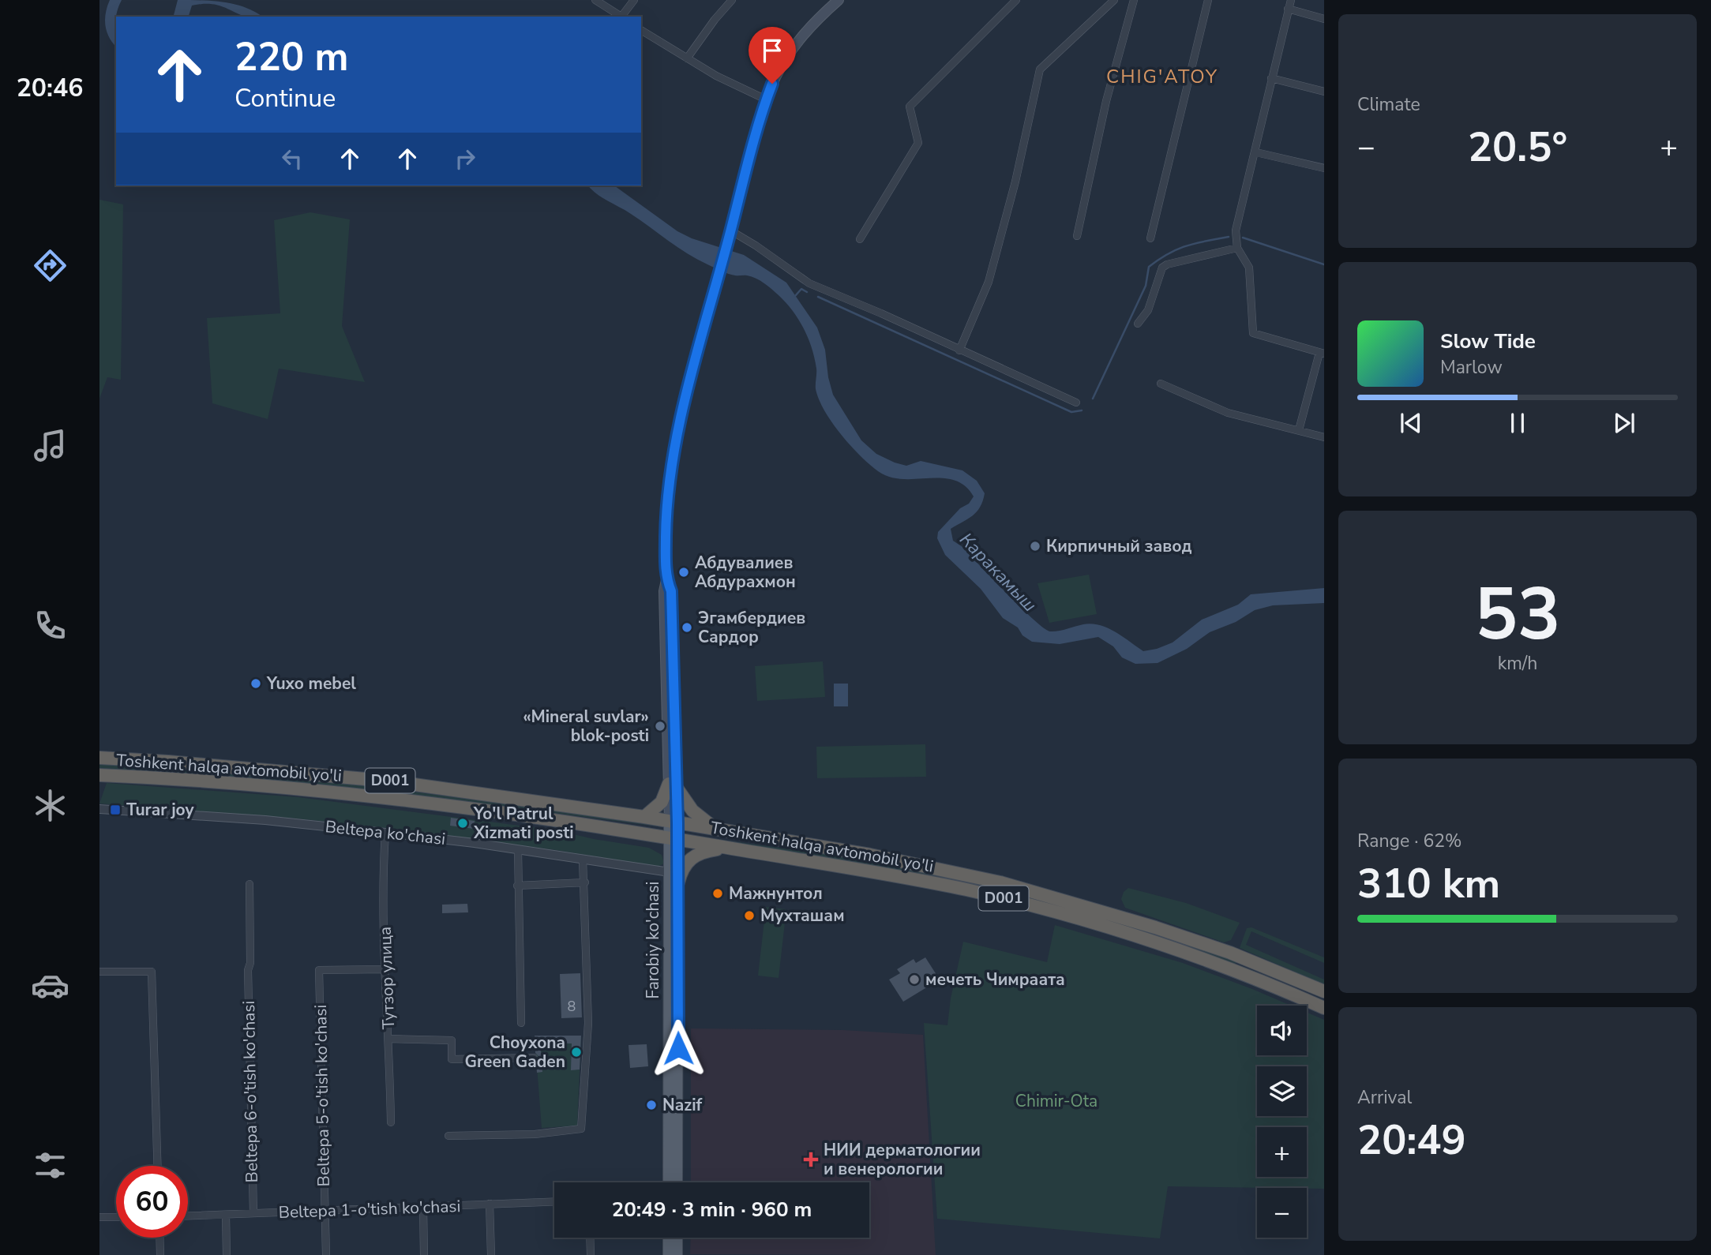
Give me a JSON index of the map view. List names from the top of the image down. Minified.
{"streets":{"highway":["Toshkent halqa avtomobil yo'li","D001"],"main road":["Farobiy ko'chasi"],"street":["Beltepa ko'chasi","Тутзор улица","Beltepa 6-o'tish ko'chasi","Beltepa 5-o'tish ko'chasi","Beltepa 1-o'tish ko'chasi"]},"crossings":[["Toshkent halqa avtomobil yo'li","Farobiy ko'chasi"],["Beltepa ko'chasi","Farobiy ko'chasi"],["Beltepa ko'chasi","Тутзор улица"],["Тутзор улица","Beltepa 5-o'tish ko'chasi"],["Beltepa 6-o'tish ko'chasi","Beltepa 1-o'tish ko'chasi"],["Beltepa 5-o'tish ko'chasi","Beltepa 1-o'tish ko'chasi"]],"districts":["CHIG'ATOY"],"water":["Каракамыш"],"parks":["Chimir-Ota"],"places":{"other":["Кирпичный завод","Абдувалиев Абдурахмон","Эгамбердиев Сардор","Yuxo mebel","«Mineral suvlar» blok-posti","Yo'l Patrul Xizmati posti","Мажнунтол","Мухташам","мечеть Чимраата","Choyxona Green Gaden","Nazif"],"transit":["Turar joy"],"health":["НИИ дерматологии и венерологии"]},"house_numbers":["8"],"page":{"tabs":"20:46","tile":["Climate",["53","km/h"],["Range · 62%","310 km"],["Arrival","20:49"]],"turn":["220 m","Continue"],"heat":["−","20.5°","+"],"song":["Slow Tide","Marlow"],"map_buttons":["+","−"],"limit":"60","trip":"20:49 · 3 min · 960 m"}}
